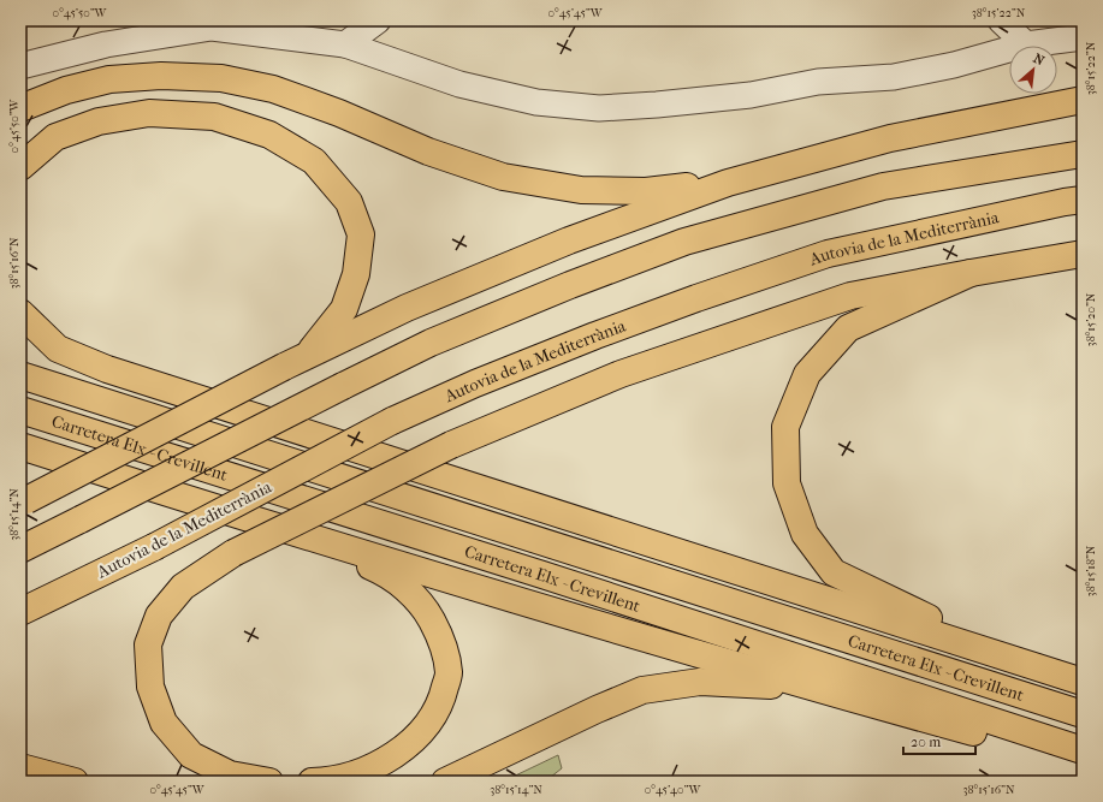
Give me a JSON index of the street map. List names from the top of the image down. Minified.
{"streets":{"highway":["Autovia de la Mediterrània","Carretera Elx - Crevillent"]},"scale_bar":"20 m","north":"top right","coordinates":["0°45'50\"W","0°45'45\"W","38°15'22\"N","38°15'16\"N","38°15'20\"N","38°15'14\"N","38°15'18\"N","0°45'40\"W"]}
